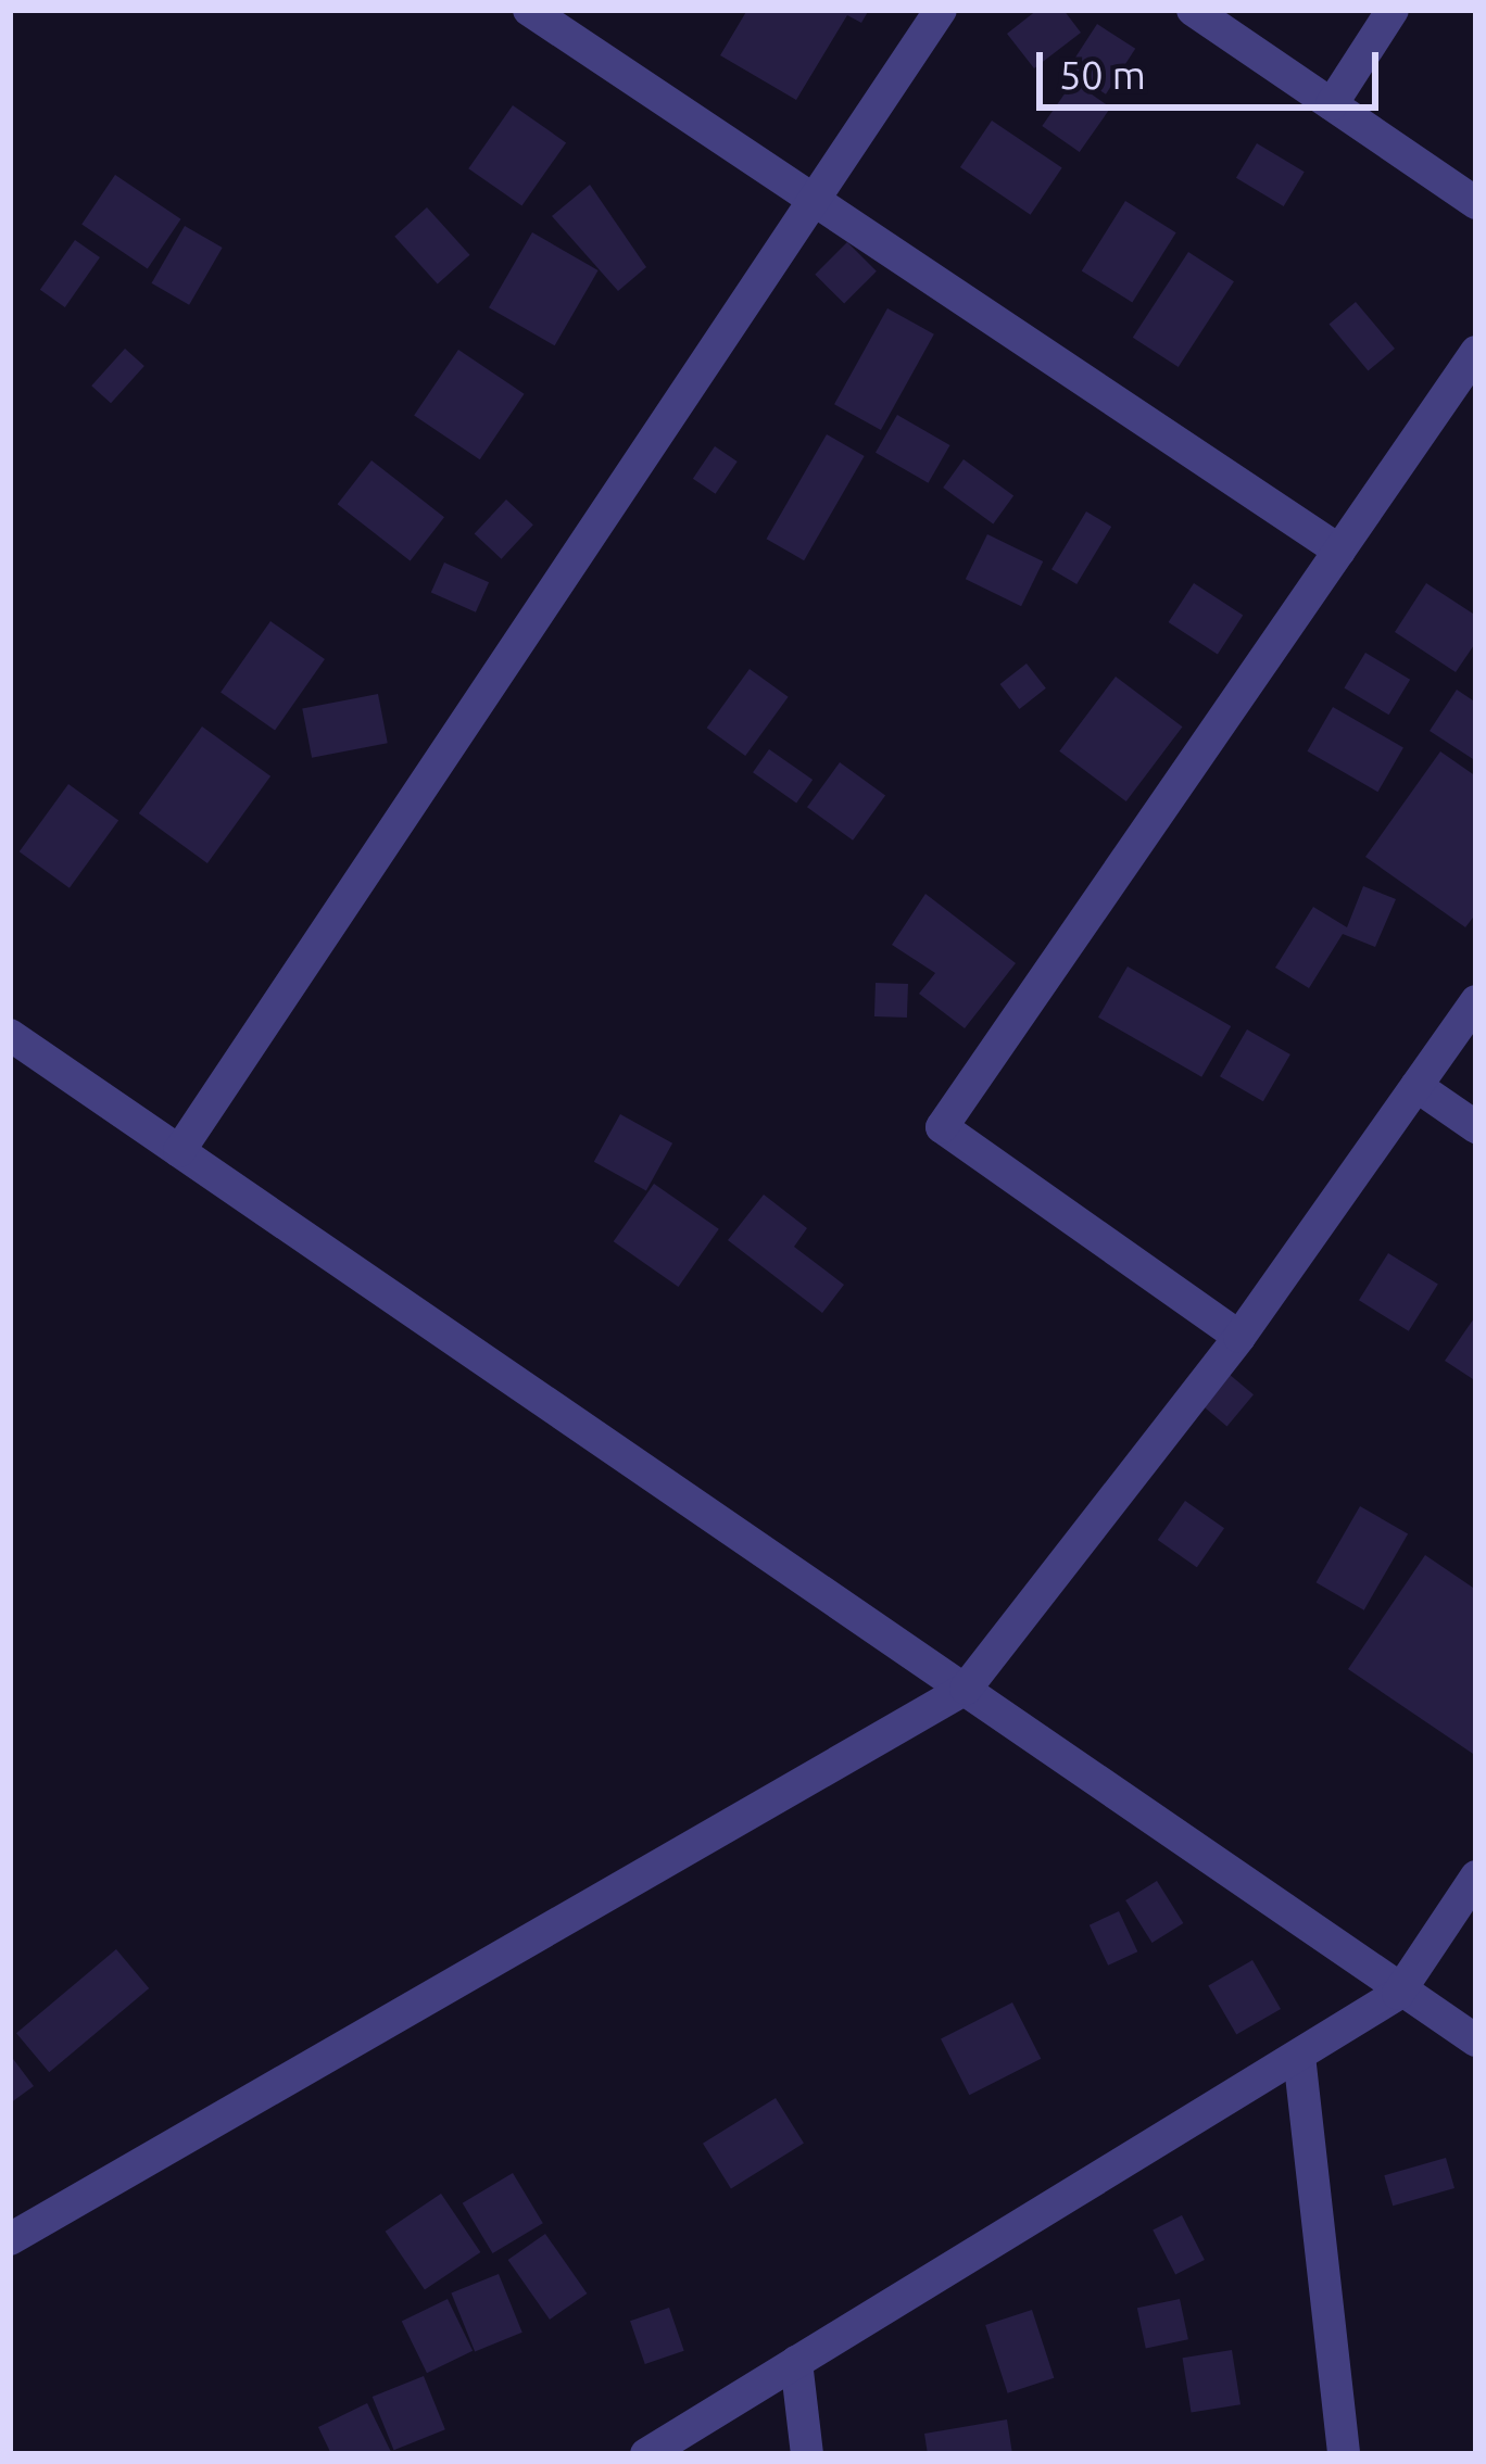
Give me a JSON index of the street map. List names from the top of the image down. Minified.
{"scale_bar":"50 m"}
